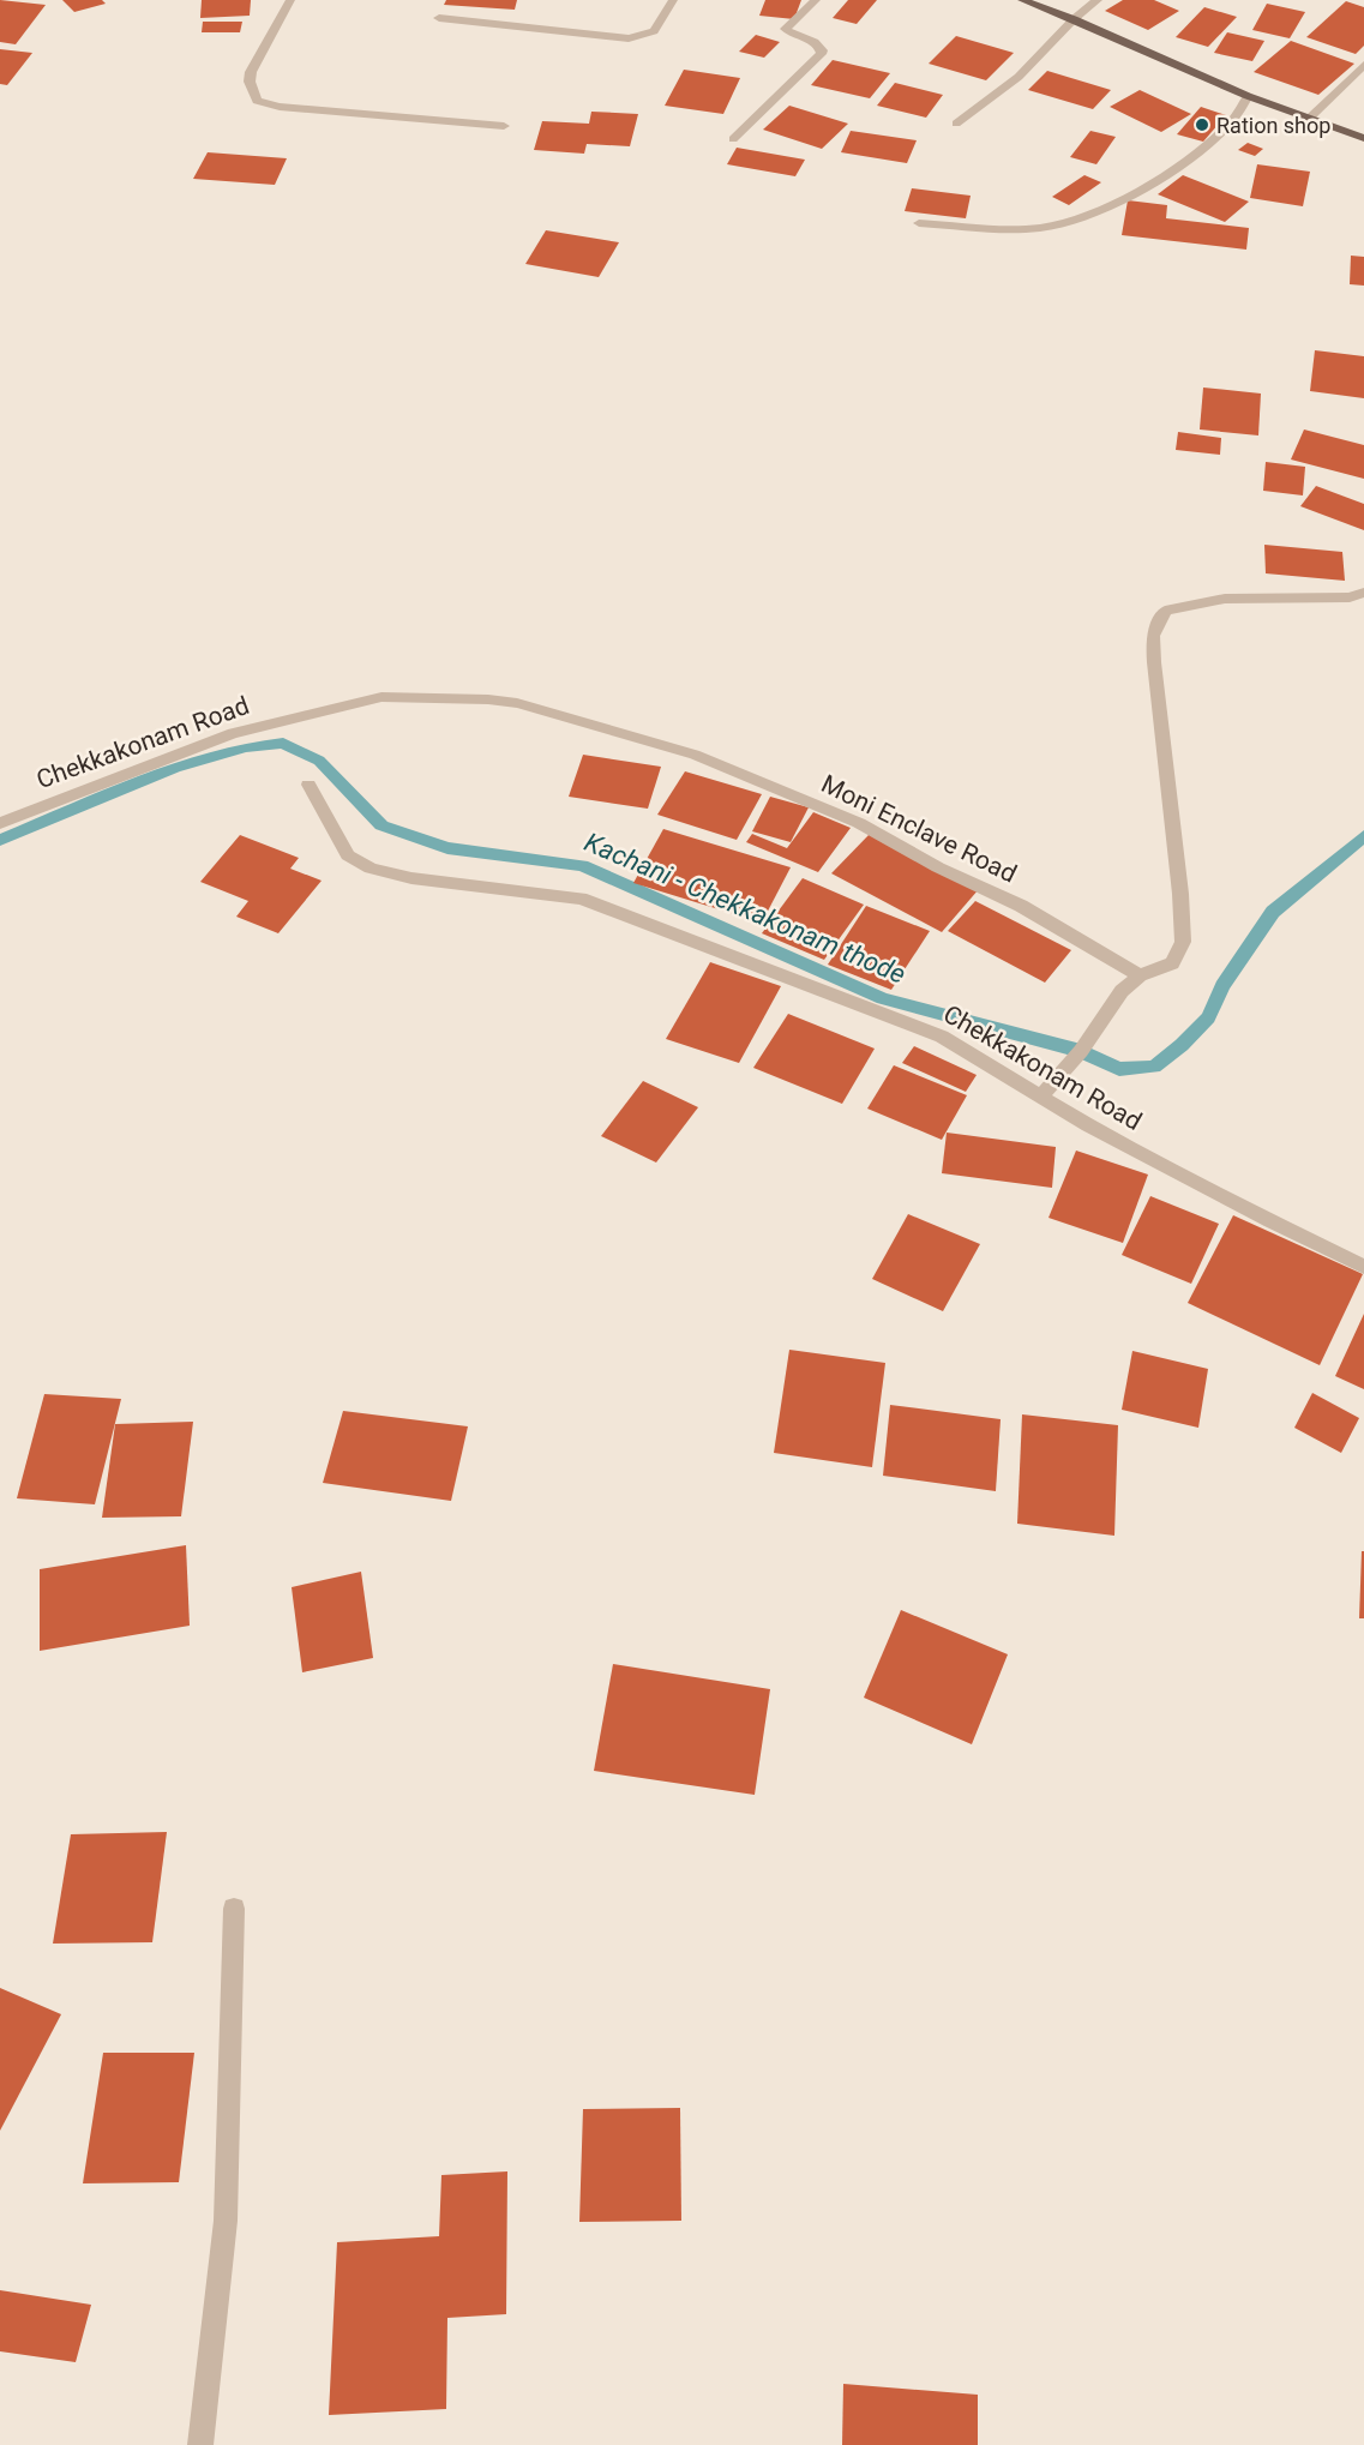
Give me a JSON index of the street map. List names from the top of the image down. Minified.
{"streets":{"street":["Chekkakonam Road","Moni Enclave Road"]},"crossings":[["Chekkakonam Road","Moni Enclave Road"]],"water":["Kachani - Chekkakonam thode"],"places":["Ration shop"]}
